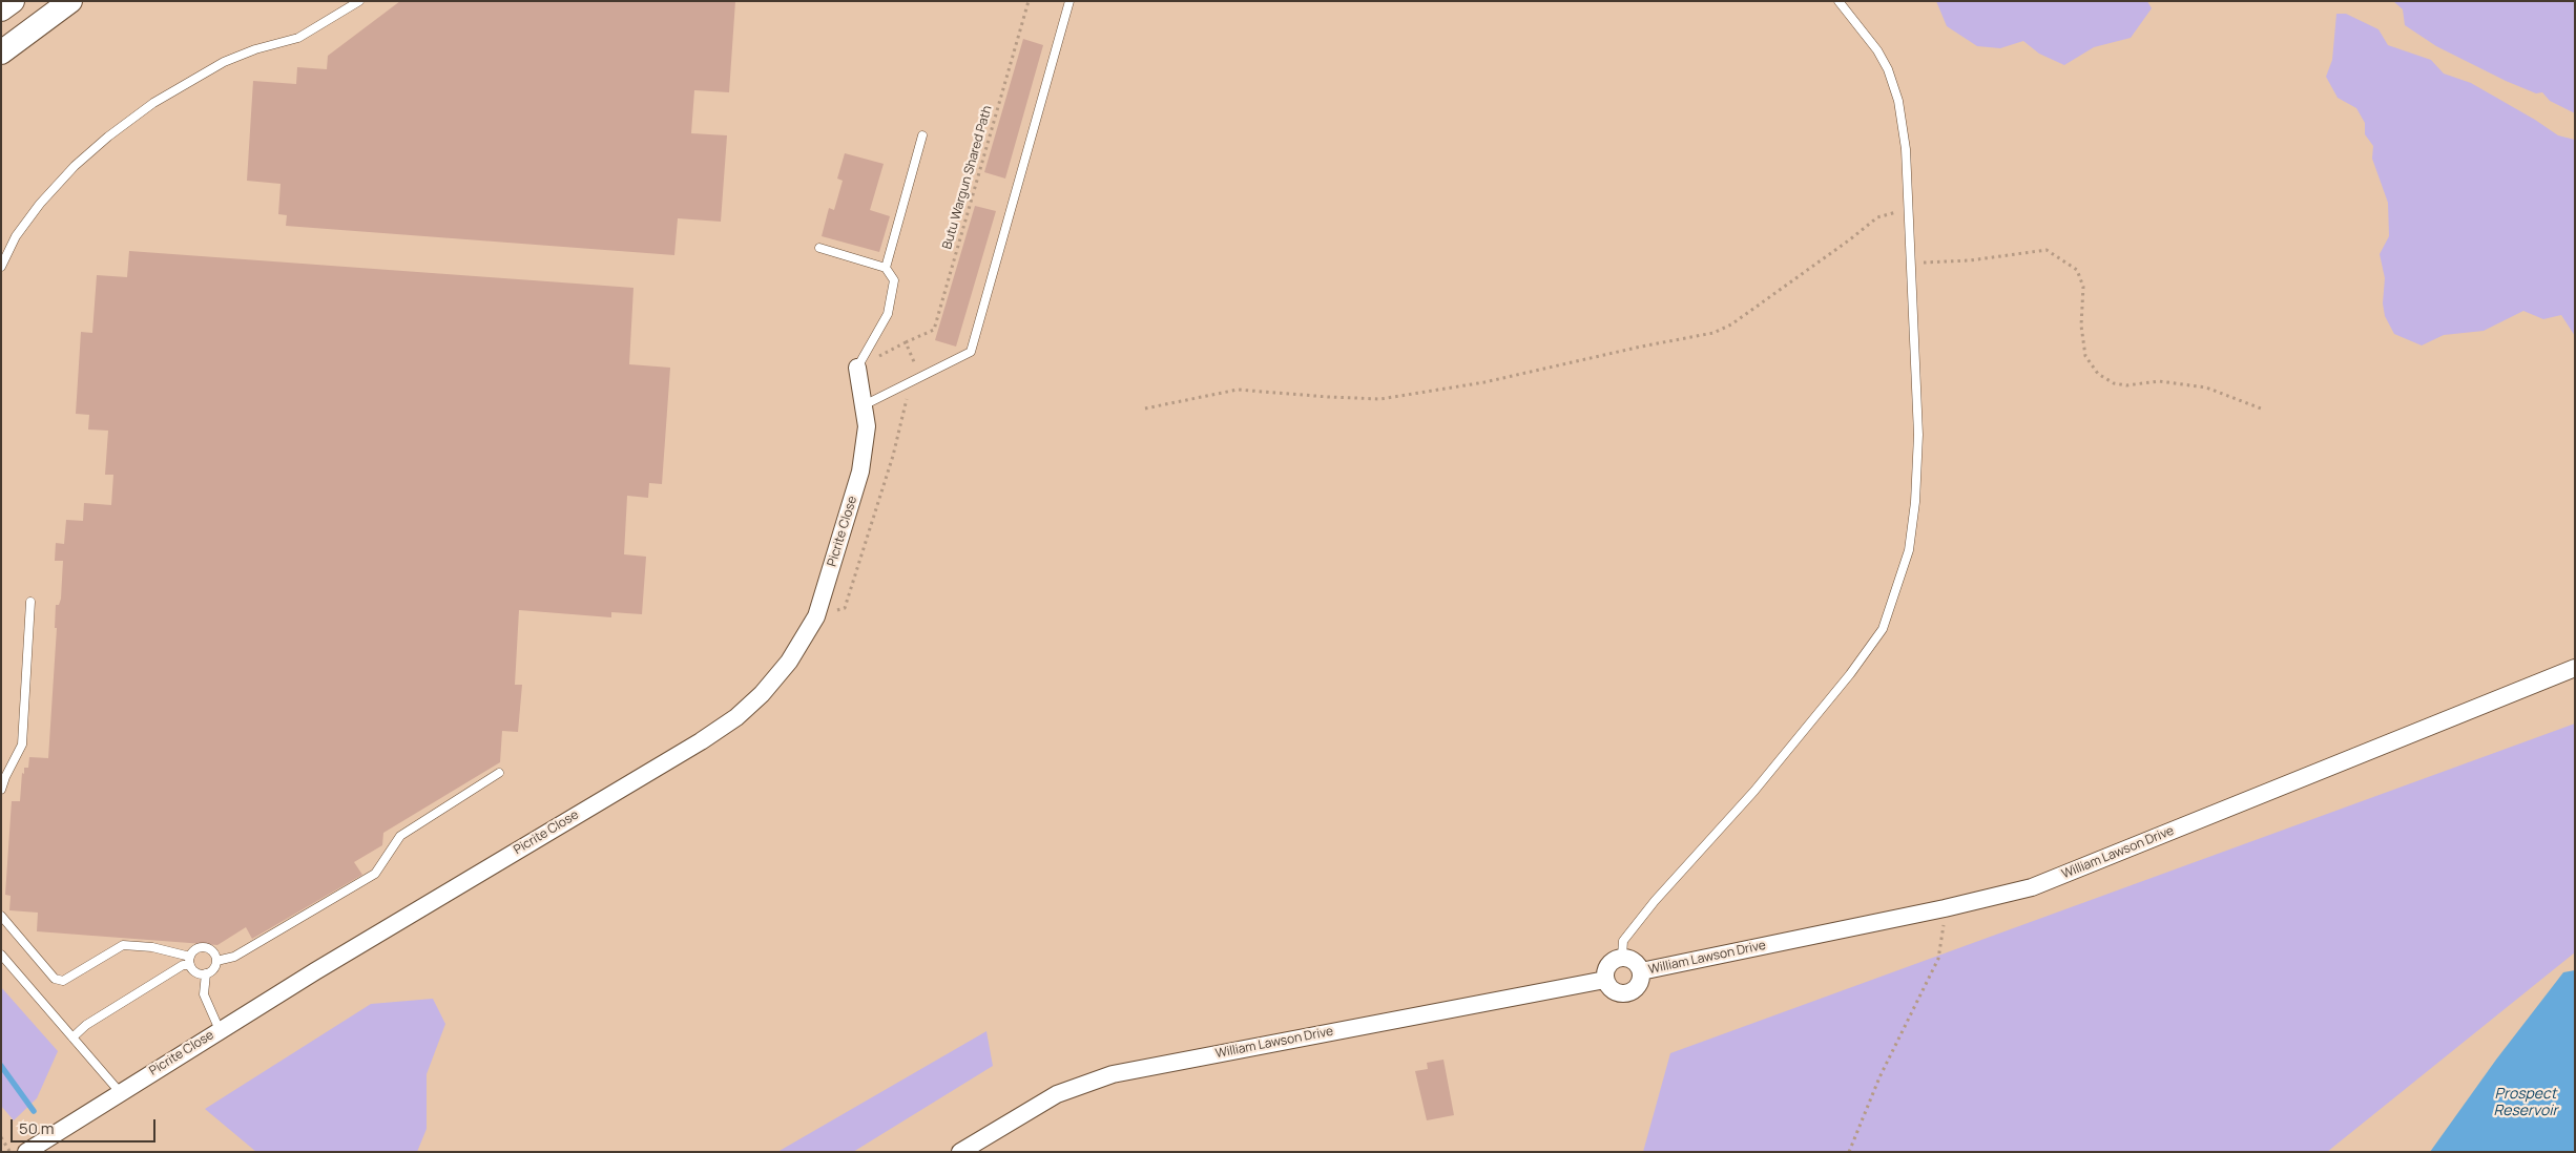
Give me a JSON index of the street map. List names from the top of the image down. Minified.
{"streets":{"street":["Picrite Close","William Lawson Drive"],"path":["Butu Wargun Shared Path"]},"water":["Prospect Reservoir"],"scale_bar":"50 m"}
